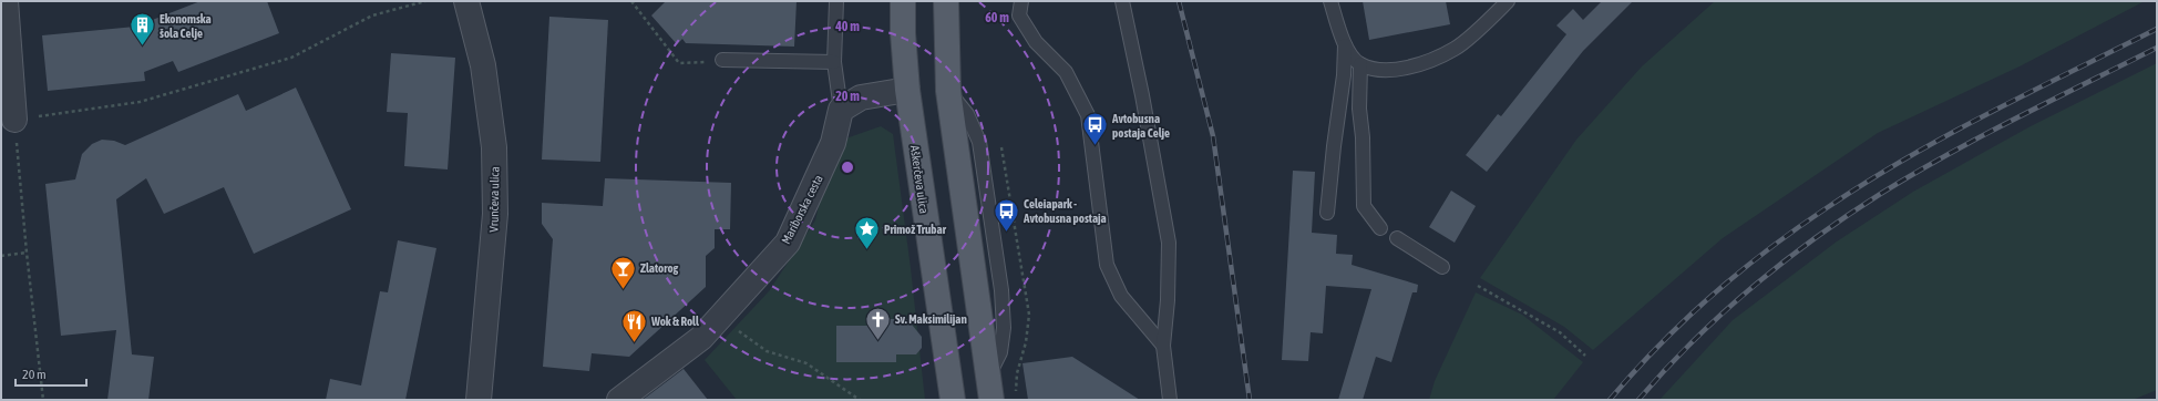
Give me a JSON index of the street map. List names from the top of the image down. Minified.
{"streets":{"main road":["Aškerčeva ulica"],"street":["Vrunčeva ulica","Mariborska cesta"]},"places":{"building":["Ekonomska šola Celje"],"bus stop":["Avtobusna postaja Celje","Celeiapark - Avtobusna postaja"],"place":["Primož Trubar"],"bar":["Zlatorog"],"church":["Sv. Maksimilijan"],"restaurant":["Wok & Roll"]},"scale_bar":"20 m","rings":["60 m","40 m","20 m"]}
